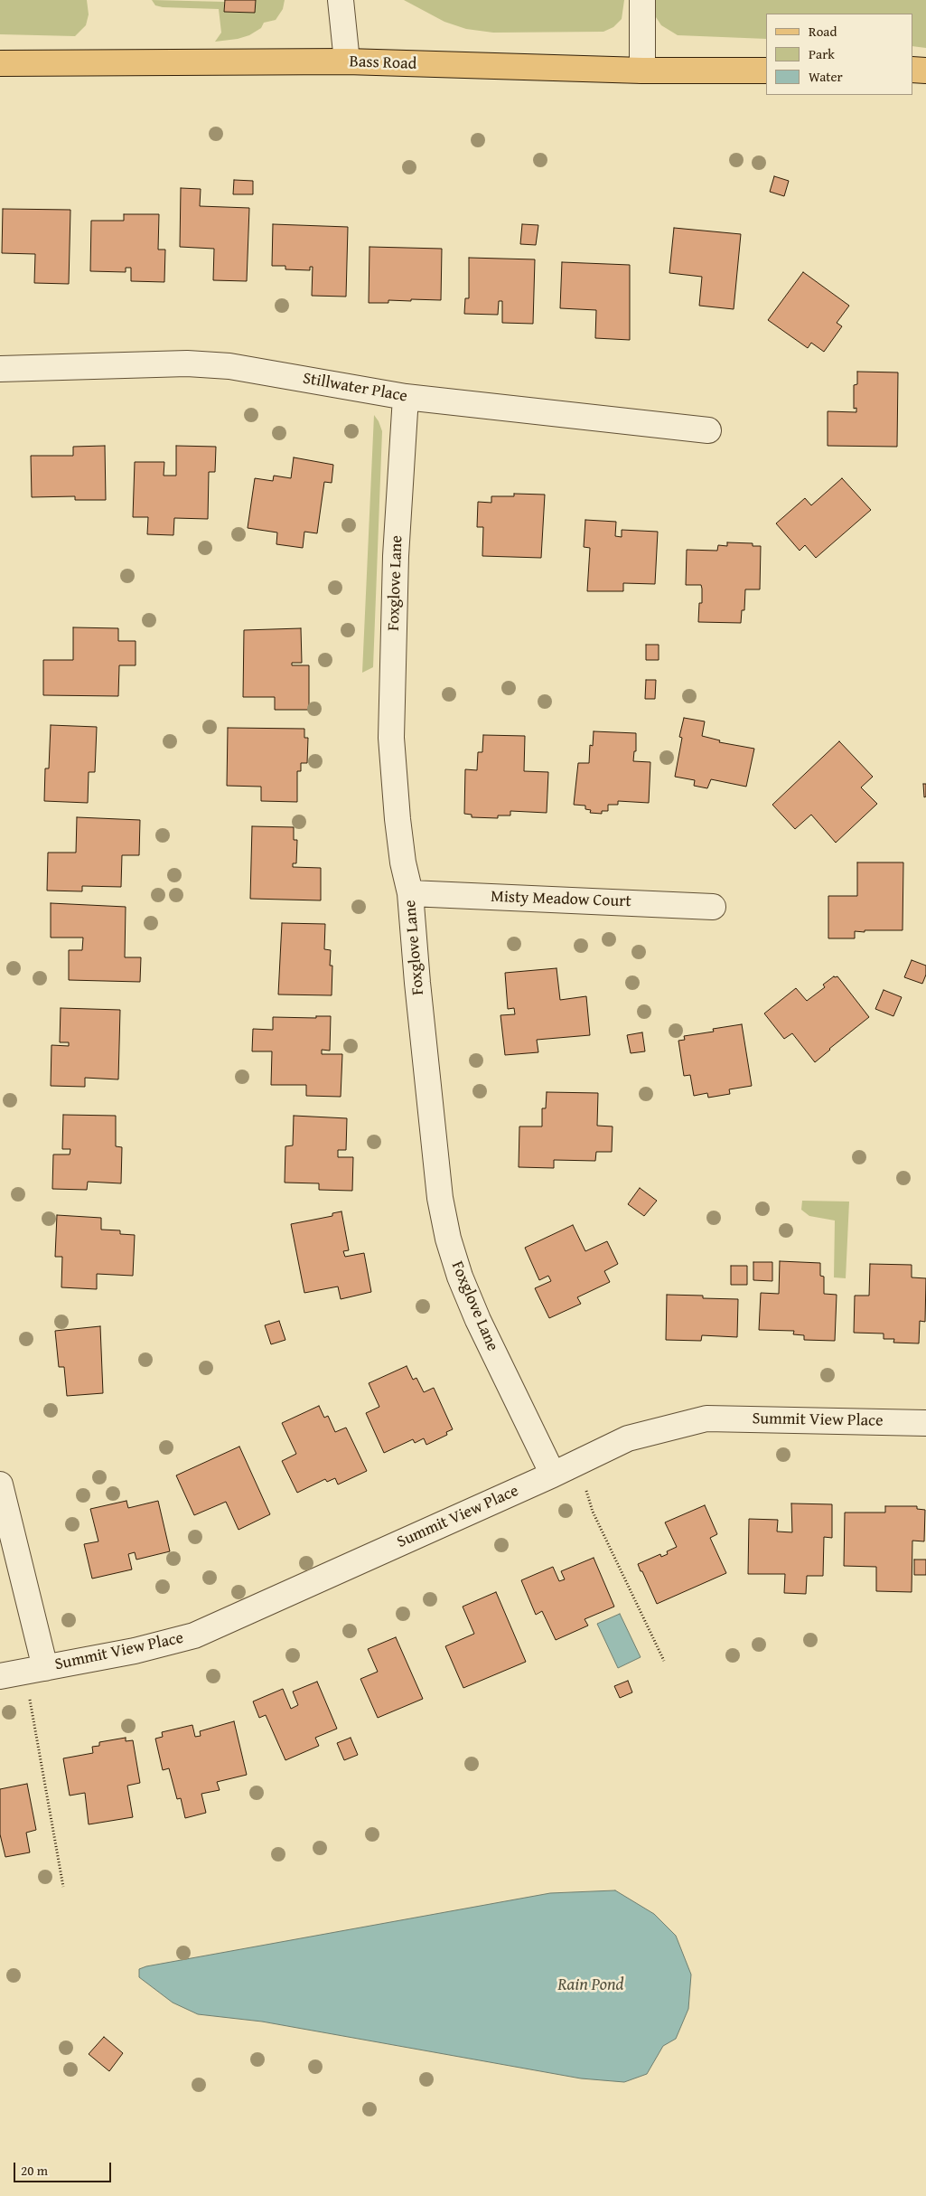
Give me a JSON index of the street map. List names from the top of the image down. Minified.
{"streets":{"main road":["Bass Road"],"street":["Stillwater Place","Foxglove Lane","Misty Meadow Court","Summit View Place"]},"crossings":[["Stillwater Place","Foxglove Lane"],["Foxglove Lane","Misty Meadow Court"],["Foxglove Lane","Summit View Place"]],"water":["Rain Pond"],"legend":["Road","Park","Water"],"scale_bar":"20 m"}
